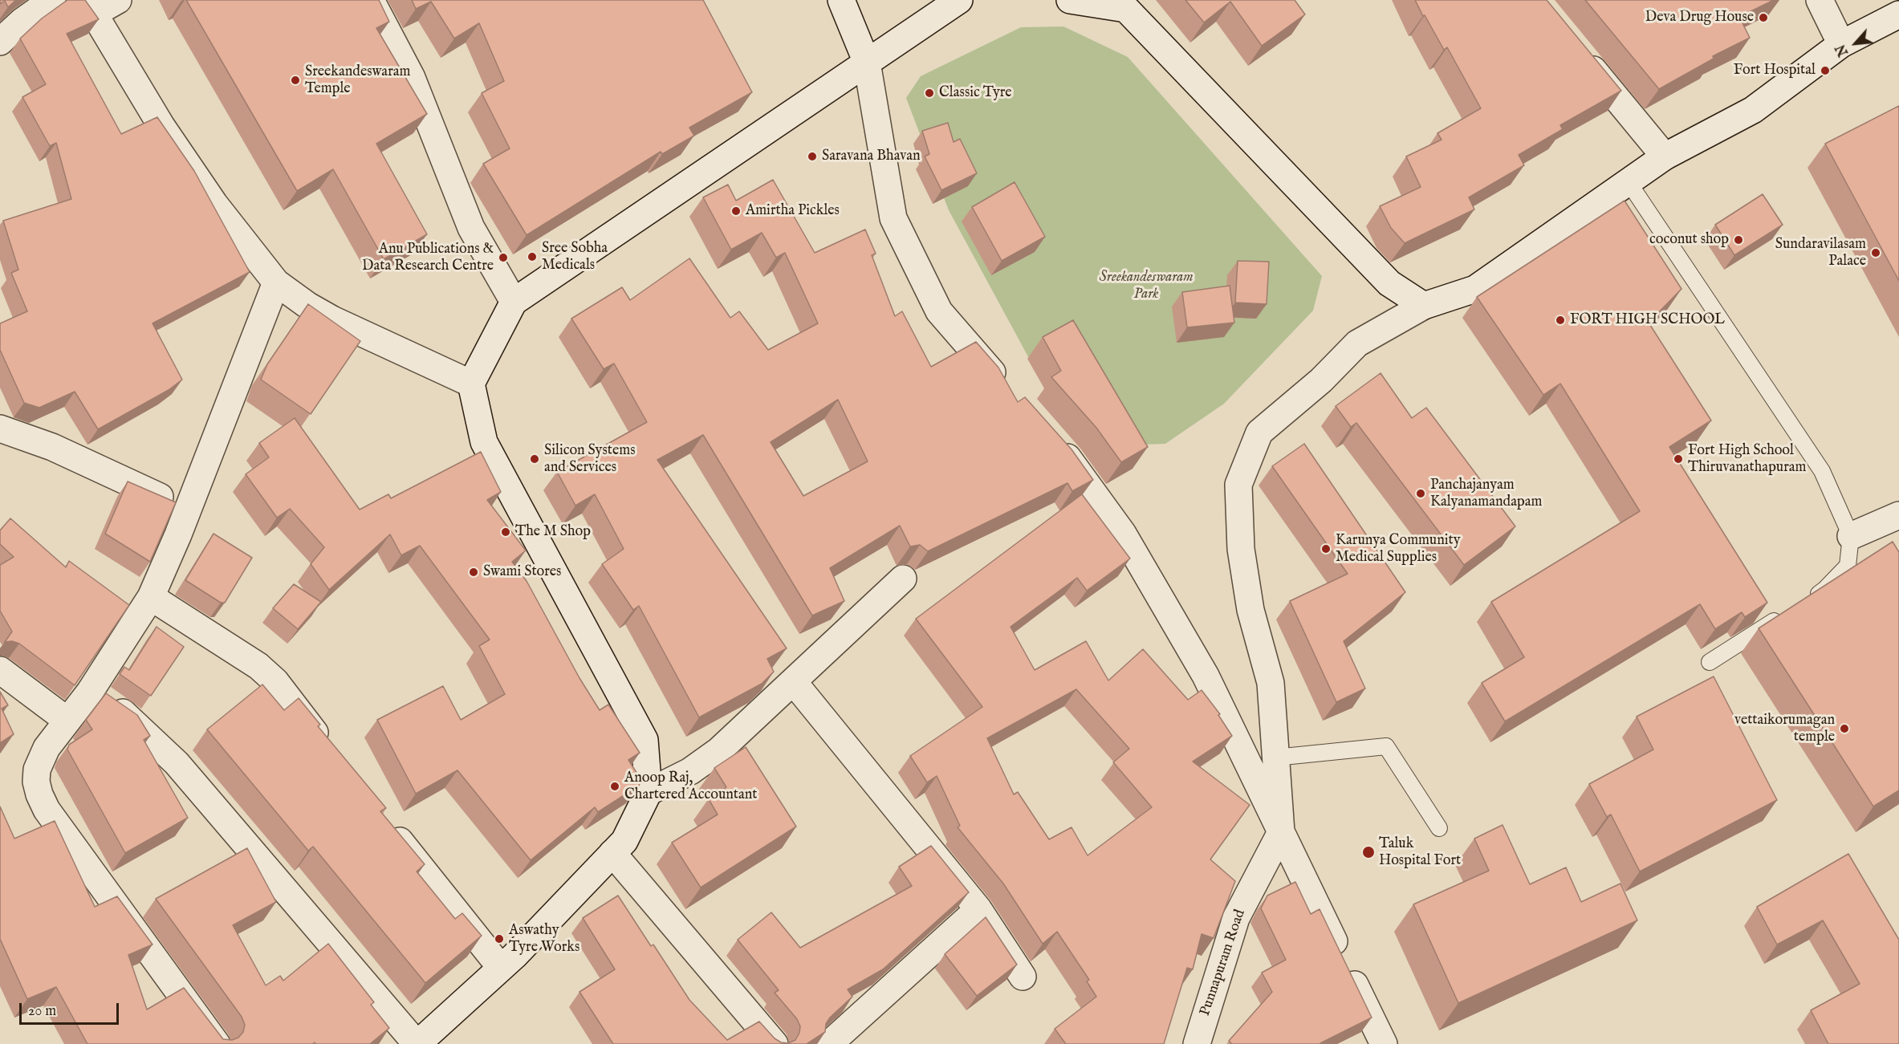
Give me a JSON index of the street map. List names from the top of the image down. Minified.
{"streets":{"street":["Punnapuram Road"]},"parks":["Sreekandeswaram Park"],"places":["Deva Drug House","Fort Hospital","Sreekandeswaram Temple","Classic Tyre","Saravana Bhavan","Amirtha Pickles","coconut shop","Sundaravilasam Palace","Sree Sobha Medicals","Anu Publications & Data Research Centre","FORT HIGH SCHOOL","Silicon Systems and Services","Fort High School Thiruvanathapuram","Panchajanyam Kalyanamandapam","The M Shop","Karunya Community Medical Supplies","Swami Stores","vettaikorumagan temple","Anoop Raj, Chartered Accountant","Taluk Hospital Fort","Aswathy Tyre Works"],"scale_bar":"20 m","north":"bottom left"}
